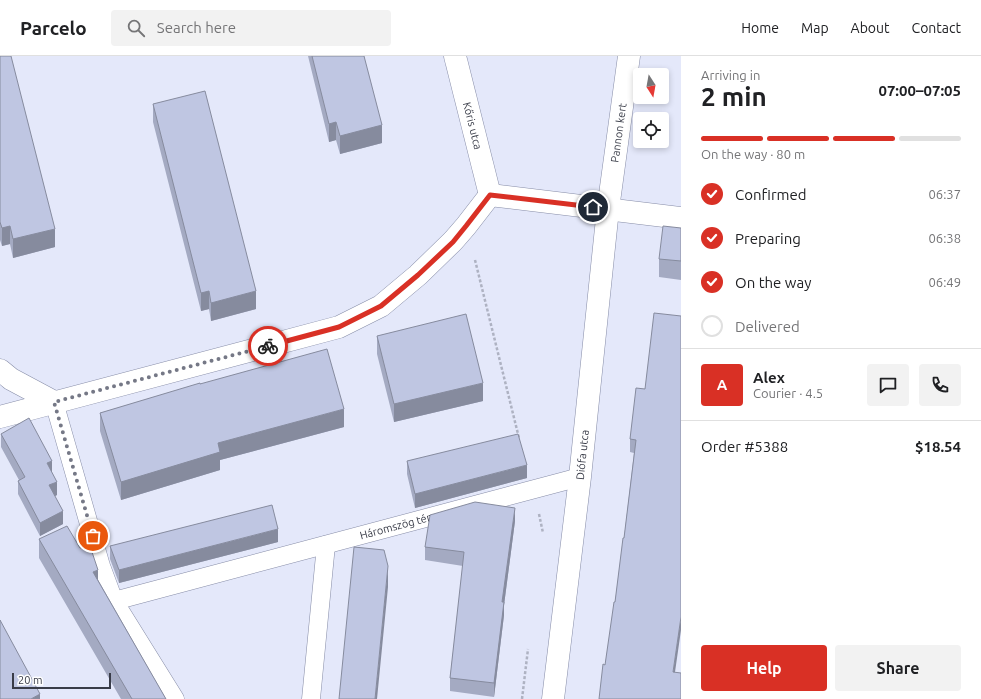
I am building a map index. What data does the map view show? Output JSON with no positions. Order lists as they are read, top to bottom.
{
  "streets": {
    "street": ["Kőris utca", "Pannon kert", "Diófa utca"],
    "lane": ["Háromszög tér"]
  },
  "crossings": [
    ["Pannon kert", "Diófa utca"],
    ["Diófa utca", "Háromszög tér"]
  ],
  "scale_bar": "20 m",
  "north": "bottom",
  "page": {
    "header": "Parcelo",
    "search": "Search here",
    "nav": [
      "Home",
      "Map",
      "About",
      "Contact"
    ],
    "heading": ["2 min", "Arriving in", "07:00–07:05"],
    "panel": [
      "Alex",
      "Courier · 4.5",
      "Order #5388",
      "$18.54"
    ],
    "bar": "On the way · 80 m",
    "list": [
      ["Confirmed", "06:37"],
      ["Preparing", "06:38"],
      ["On the way", "06:49"],
      "Delivered"
    ],
    "round": "A",
    "buttons": ["Help", "Share"],
    "scale": "20 m"
  }
}
